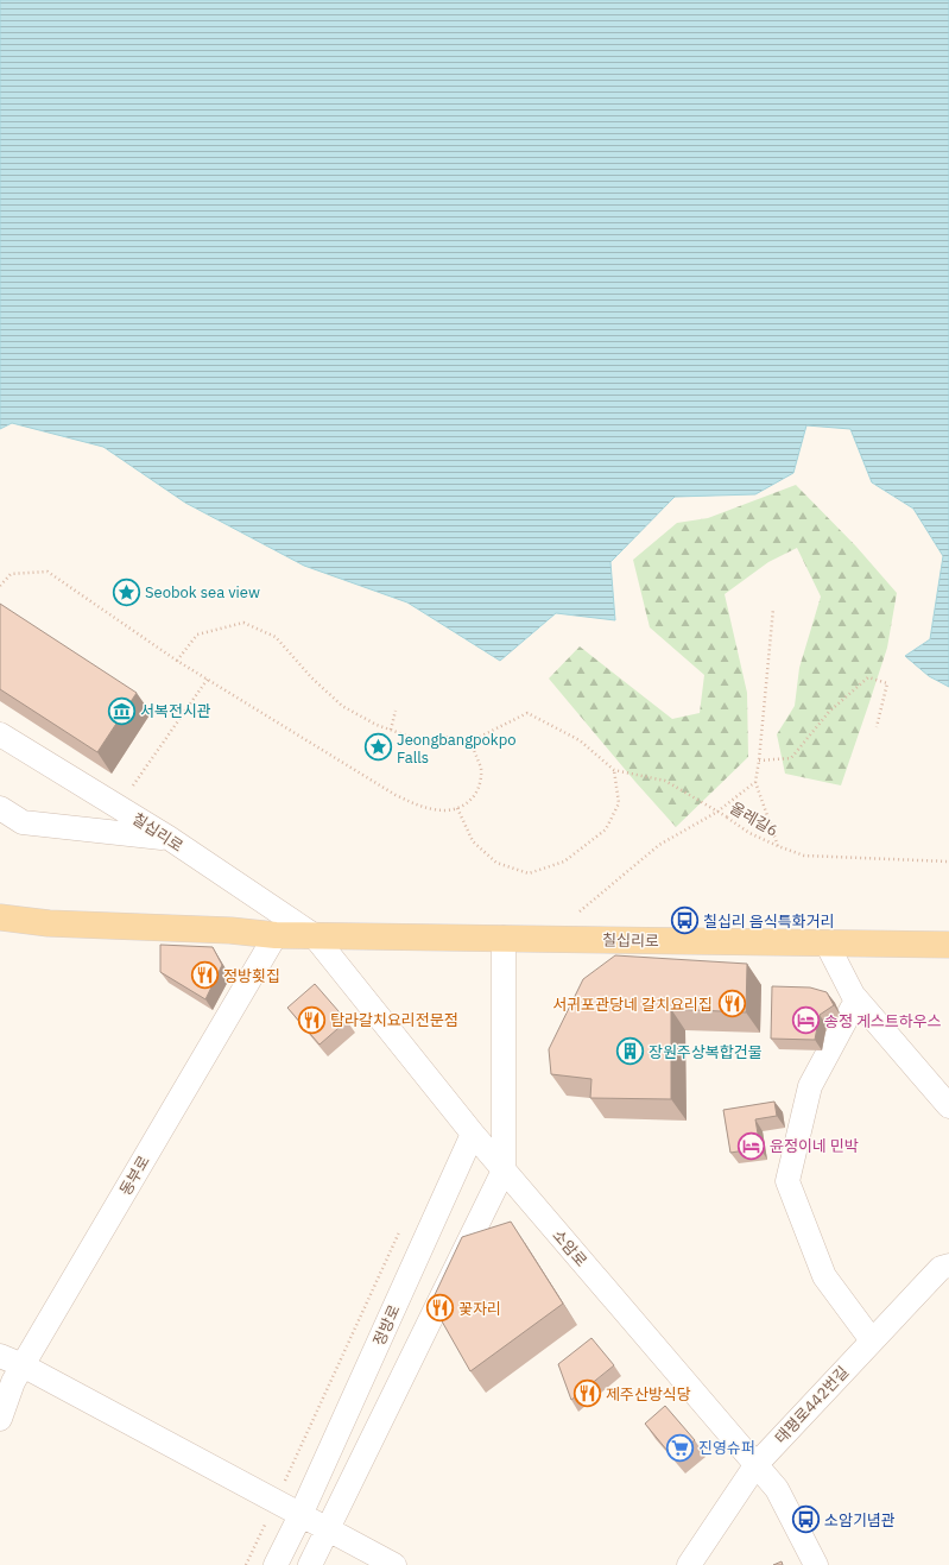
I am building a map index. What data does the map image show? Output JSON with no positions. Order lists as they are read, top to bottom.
{
  "streets": {
    "main road": ["칠십리로"],
    "street": [
      "동부로",
      "소암로",
      "정방로",
      "태평로442번길"
    ],
    "path": ["올레길6"]
  },
  "crossings": [
    ["칠십리로", "동부로"],
    ["칠십리로", "소암로"],
    ["소암로", "정방로"],
    ["소암로", "태평로442번길"]
  ],
  "places": {
    "place": ["Seobok sea view", "Jeongbangpokpo Falls"],
    "museum": ["서복전시관"],
    "bus stop": ["칠십리 음식특화거리", "소암기념관"],
    "restaurant": [
      "정방횟집",
      "서귀포관당네 갈치요리집",
      "탐라갈치요리전문점",
      "꽃자리",
      "제주산방식당"
    ],
    "hotel": ["송정 게스트하우스", "윤정이네 민박"],
    "building": ["장원주상복합건물"],
    "supermarket": ["진영슈퍼"]
  }
}
